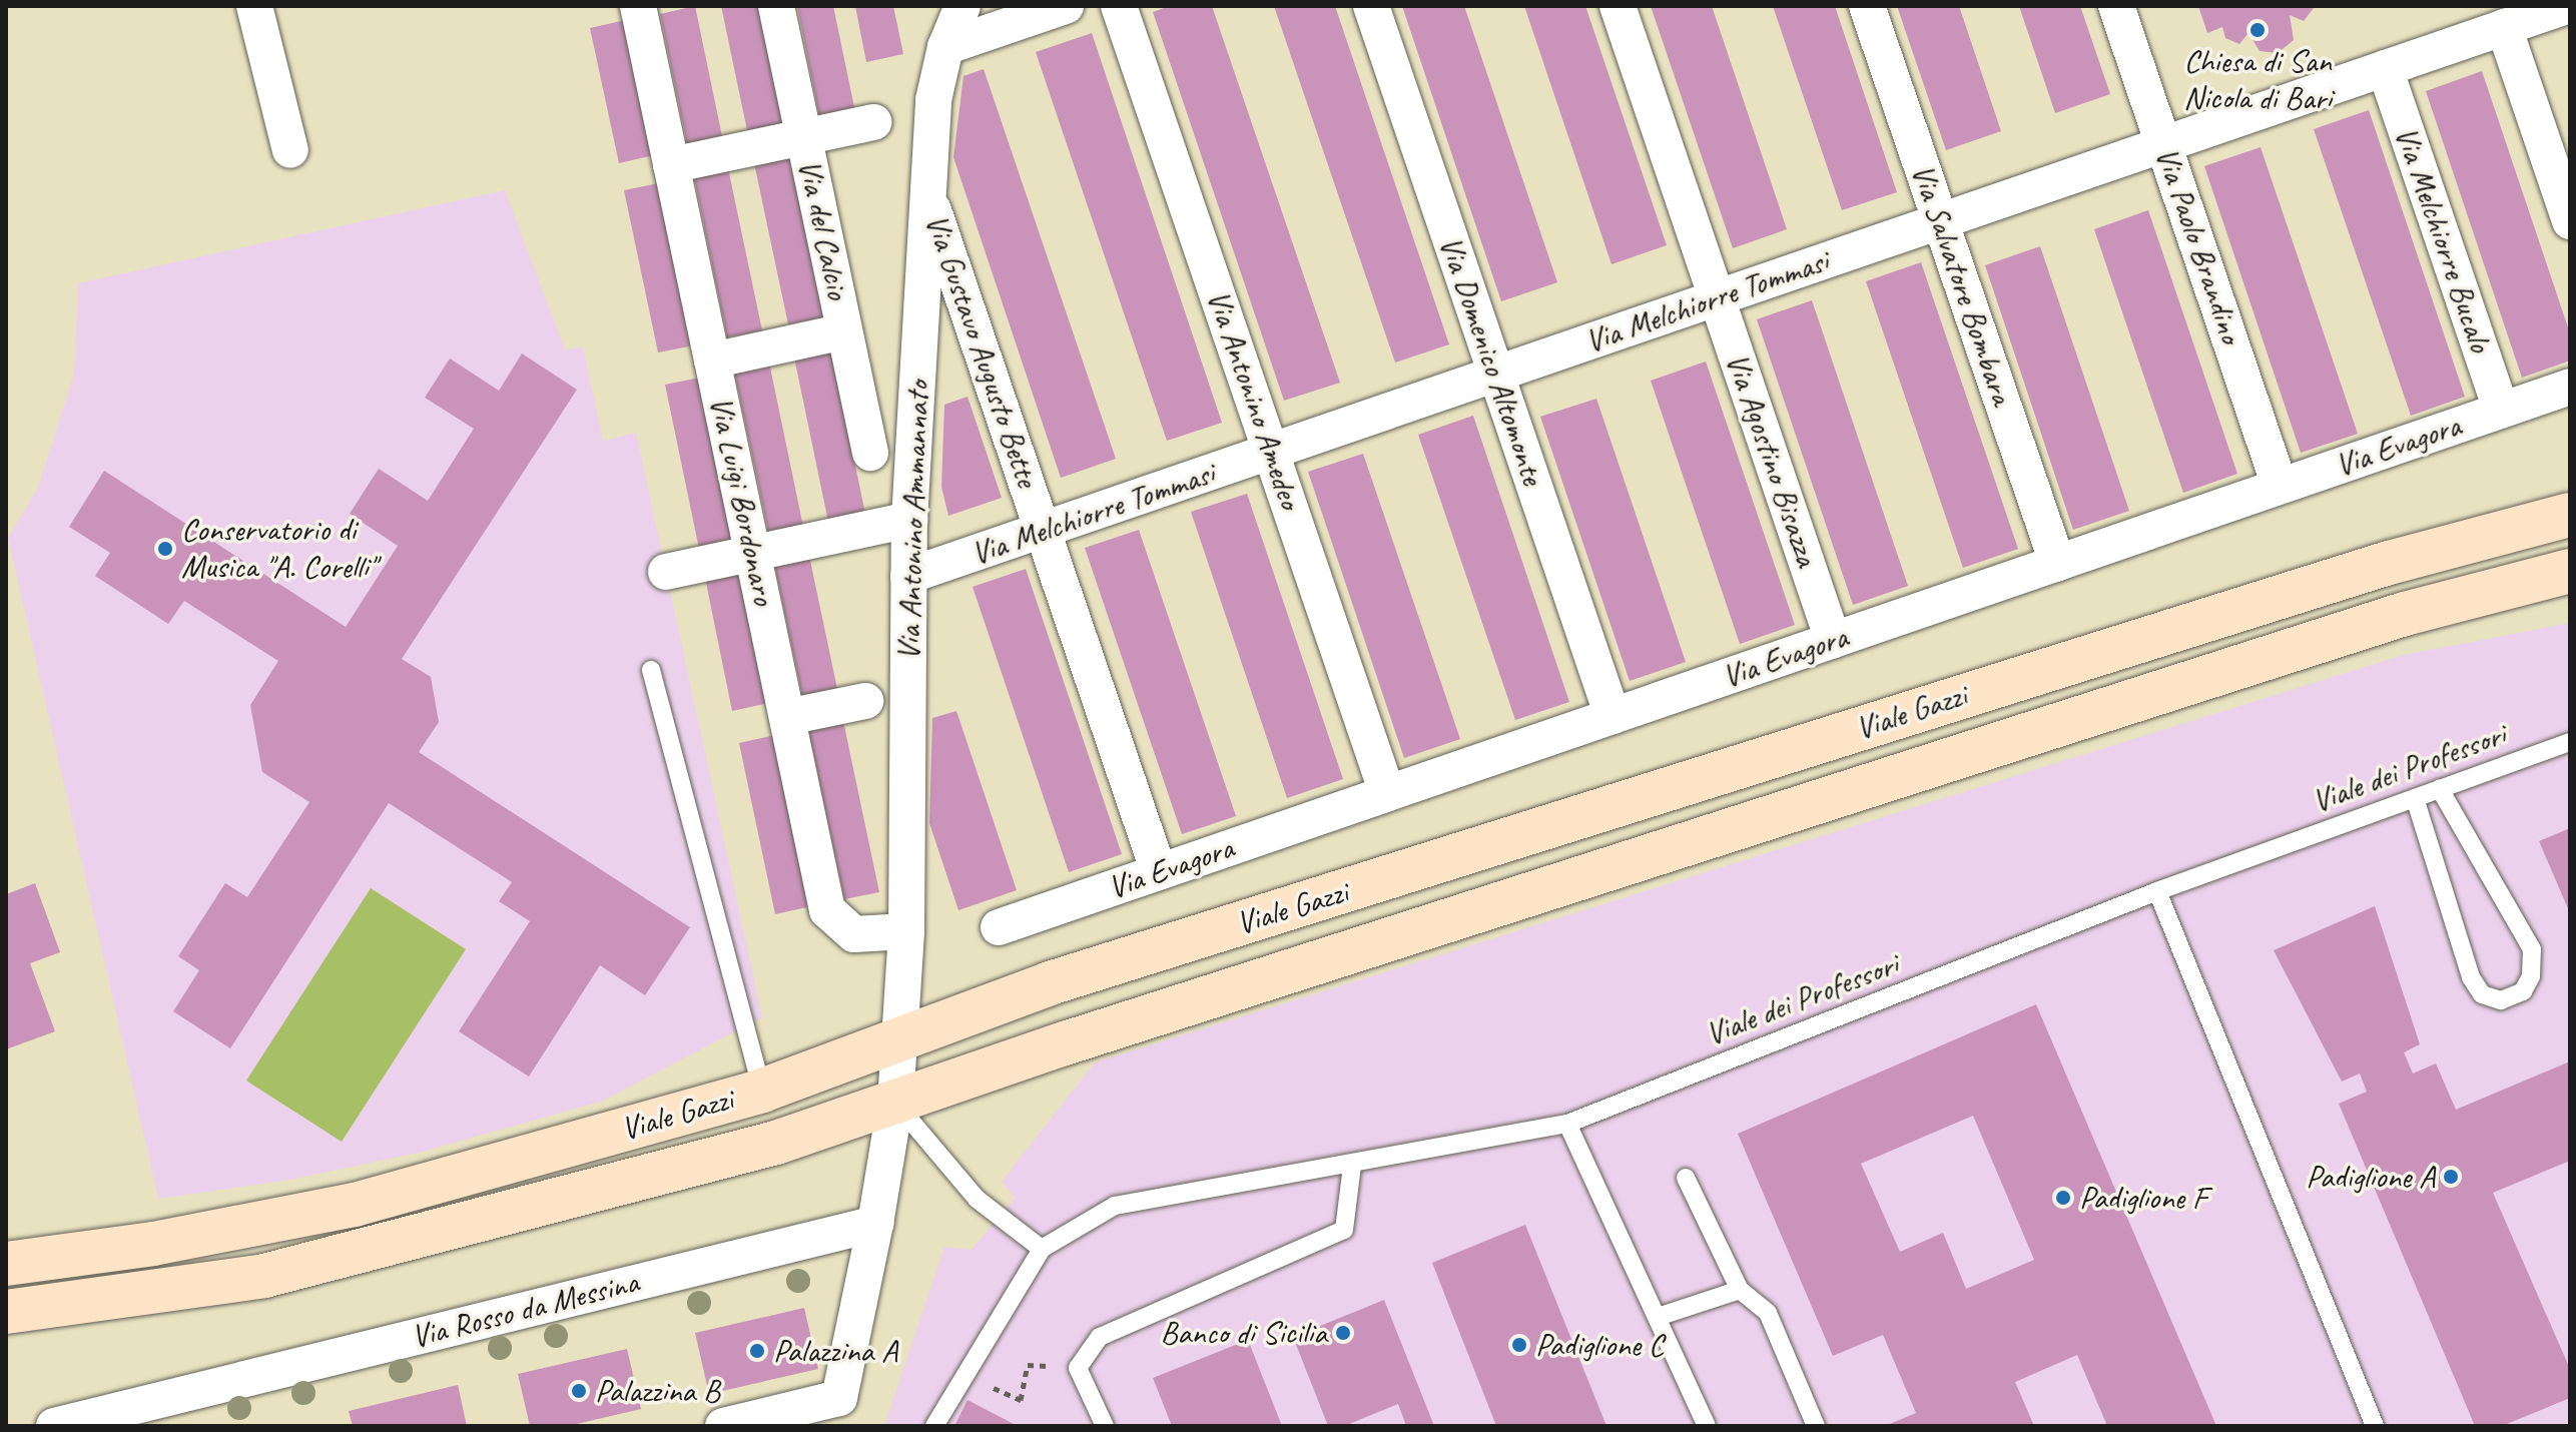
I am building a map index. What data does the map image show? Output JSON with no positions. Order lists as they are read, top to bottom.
{
  "streets": {
    "main road": ["Viale Gazzi"],
    "street": [
      "Via del Calcio",
      "Via Melchiorre Bucalo",
      "Via Paolo Brandino",
      "Via Salvatore Bombara",
      "Via Melchiorre Tommasi",
      "Via Gustavo Augusto Bette",
      "Via Domenico Altomonte",
      "Via Antonino Amedeo",
      "Via Evagora",
      "Via Agostino Bisazza",
      "Via Luigi Bordonaro",
      "Via Antonino Ammannato",
      "Via Rosso da Messina"
    ],
    "lane": ["Viale dei Professori"]
  },
  "crossings": [
    ["Via Melchiorre Bucalo", "Via Melchiorre Tommasi"],
    ["Via Melchiorre Bucalo", "Via Evagora"],
    ["Via Paolo Brandino", "Via Melchiorre Tommasi"],
    ["Via Paolo Brandino", "Via Evagora"],
    ["Via Salvatore Bombara", "Via Melchiorre Tommasi"],
    ["Via Salvatore Bombara", "Via Evagora"],
    ["Via Melchiorre Tommasi", "Via Gustavo Augusto Bette"],
    ["Via Melchiorre Tommasi", "Via Domenico Altomonte"],
    ["Via Melchiorre Tommasi", "Via Antonino Amedeo"],
    ["Via Melchiorre Tommasi", "Via Agostino Bisazza"],
    ["Via Melchiorre Tommasi", "Via Antonino Ammannato"],
    ["Via Gustavo Augusto Bette", "Via Evagora"],
    ["Via Gustavo Augusto Bette", "Via Antonino Ammannato"],
    ["Via Domenico Altomonte", "Via Evagora"],
    ["Via Antonino Amedeo", "Via Evagora"],
    ["Via Evagora", "Via Agostino Bisazza"],
    ["Via Luigi Bordonaro", "Via Antonino Ammannato"],
    ["Via Antonino Ammannato", "Viale Gazzi"]
  ],
  "places": [
    "Chiesa di San Nicola di Bari",
    "Conservatorio di Musica \"A. Corelli\"",
    "Padiglione A",
    "Padiglione F",
    "Banco di Sicilia",
    "Padiglione C",
    "Palazzina A",
    "Palazzina B"
  ]
}
